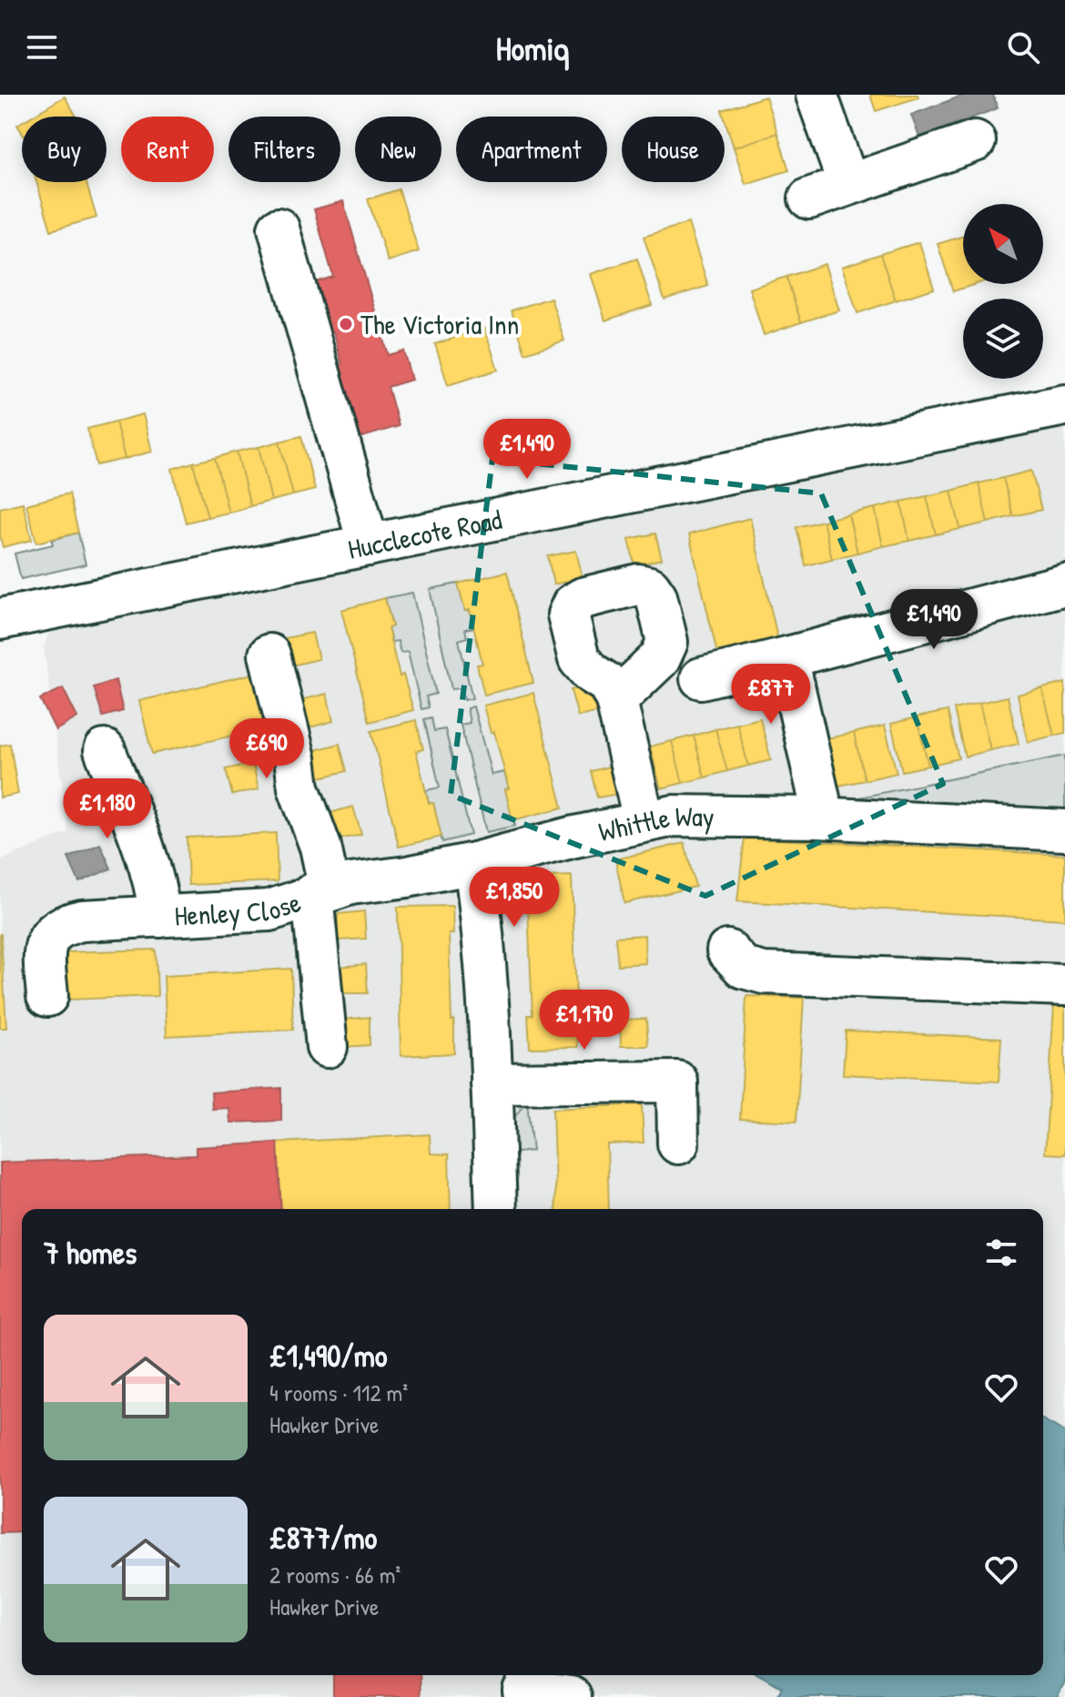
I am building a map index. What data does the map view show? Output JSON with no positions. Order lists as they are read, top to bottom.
{
  "streets": {
    "street": ["Hucclecote Road", "Whittle Way", "Henley Close"]
  },
  "crossings": [
    ["Whittle Way", "Henley Close"]
  ],
  "places": ["The Victoria Inn"],
  "north": "top left",
  "page": {
    "header": "Homiq",
    "chip": [
      "Buy",
      "Rent",
      "Filters",
      "New",
      "Apartment",
      "House"
    ],
    "price": [
      "£1,490",
      "£1,490",
      "£877",
      "£690",
      "£1,180",
      "£1,850",
      "£1,170"
    ],
    "heading": "7 homes",
    "list": [
      {
        "name": "£1,490/mo",
        "note": "4 rooms · 112 m² · Hawker Drive"
      },
      {
        "name": "£877/mo",
        "note": "2 rooms · 66 m² · Hawker Drive"
      }
    ]
  }
}
